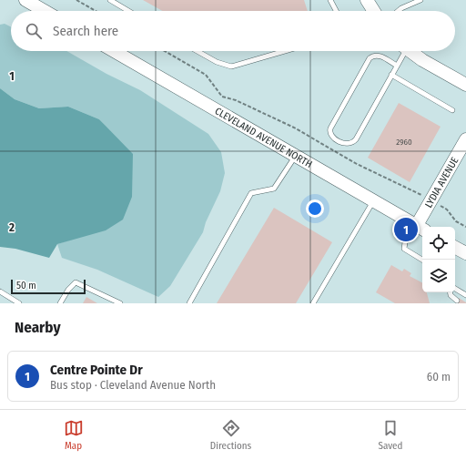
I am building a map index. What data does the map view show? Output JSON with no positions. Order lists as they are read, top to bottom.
{
  "streets": {
    "street": ["CLEVELAND AVENUE NORTH", "LYDIA AVENUE"]
  },
  "crossings": [
    ["CLEVELAND AVENUE NORTH", "LYDIA AVENUE"]
  ],
  "house_numbers": ["2960"],
  "scale_bar": "50 m",
  "page": {
    "search": "Search here",
    "pins": "1",
    "scale": "50 m",
    "heading": "Nearby",
    "list": [
      {
        "mark": "1",
        "name": "Centre Pointe Dr",
        "note": "Bus stop · Cleveland Avenue North",
        "value": "60 m"
      }
    ],
    "nav": ["Map", "Directions", "Saved"]
  },
  "grid": {
    "rows": ["1", "2"]
  }
}
